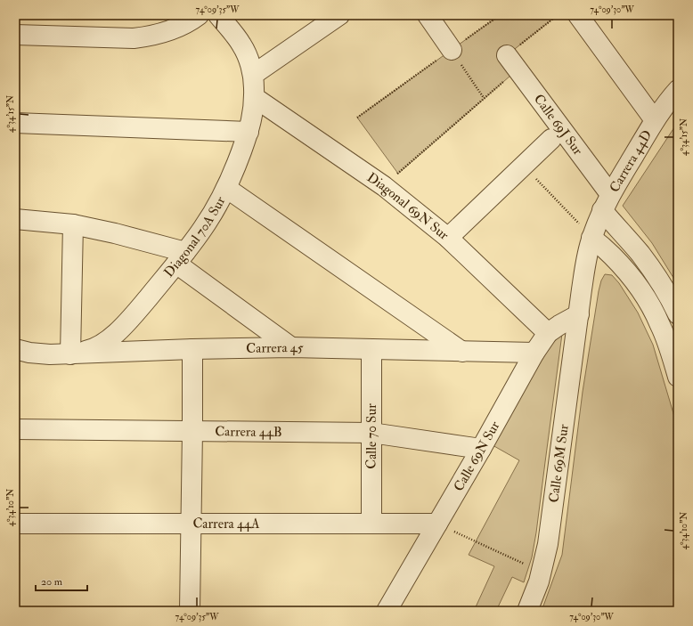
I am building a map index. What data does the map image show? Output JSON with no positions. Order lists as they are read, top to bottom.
{
  "streets": {
    "street": [
      "Calle 69J Sur",
      "Carrera 44D",
      "Diagonal 69N Sur",
      "Diagonal 70A Sur",
      "Carrera 45",
      "Carrera 44B",
      "Calle 70 Sur",
      "Calle 69N Sur",
      "Calle 69M Sur",
      "Carrera 44A"
    ]
  },
  "crossings": [
    ["Calle 69J Sur", "Carrera 44D"],
    ["Diagonal 69N Sur", "Diagonal 70A Sur"],
    ["Diagonal 69N Sur", "Calle 69N Sur"],
    ["Diagonal 70A Sur", "Carrera 45"],
    ["Carrera 45", "Calle 70 Sur"],
    ["Carrera 45", "Calle 69N Sur"],
    ["Carrera 44B", "Calle 70 Sur"],
    ["Carrera 44B", "Calle 69N Sur"],
    ["Calle 70 Sur", "Carrera 44A"],
    ["Calle 69N Sur", "Calle 69M Sur"],
    ["Calle 69N Sur", "Carrera 44A"]
  ],
  "scale_bar": "20 m",
  "coordinates": [
    "74°09'35\"W",
    "74°09'30\"W",
    "4°34'15\"N",
    "4°34'10\"N"
  ]
}
